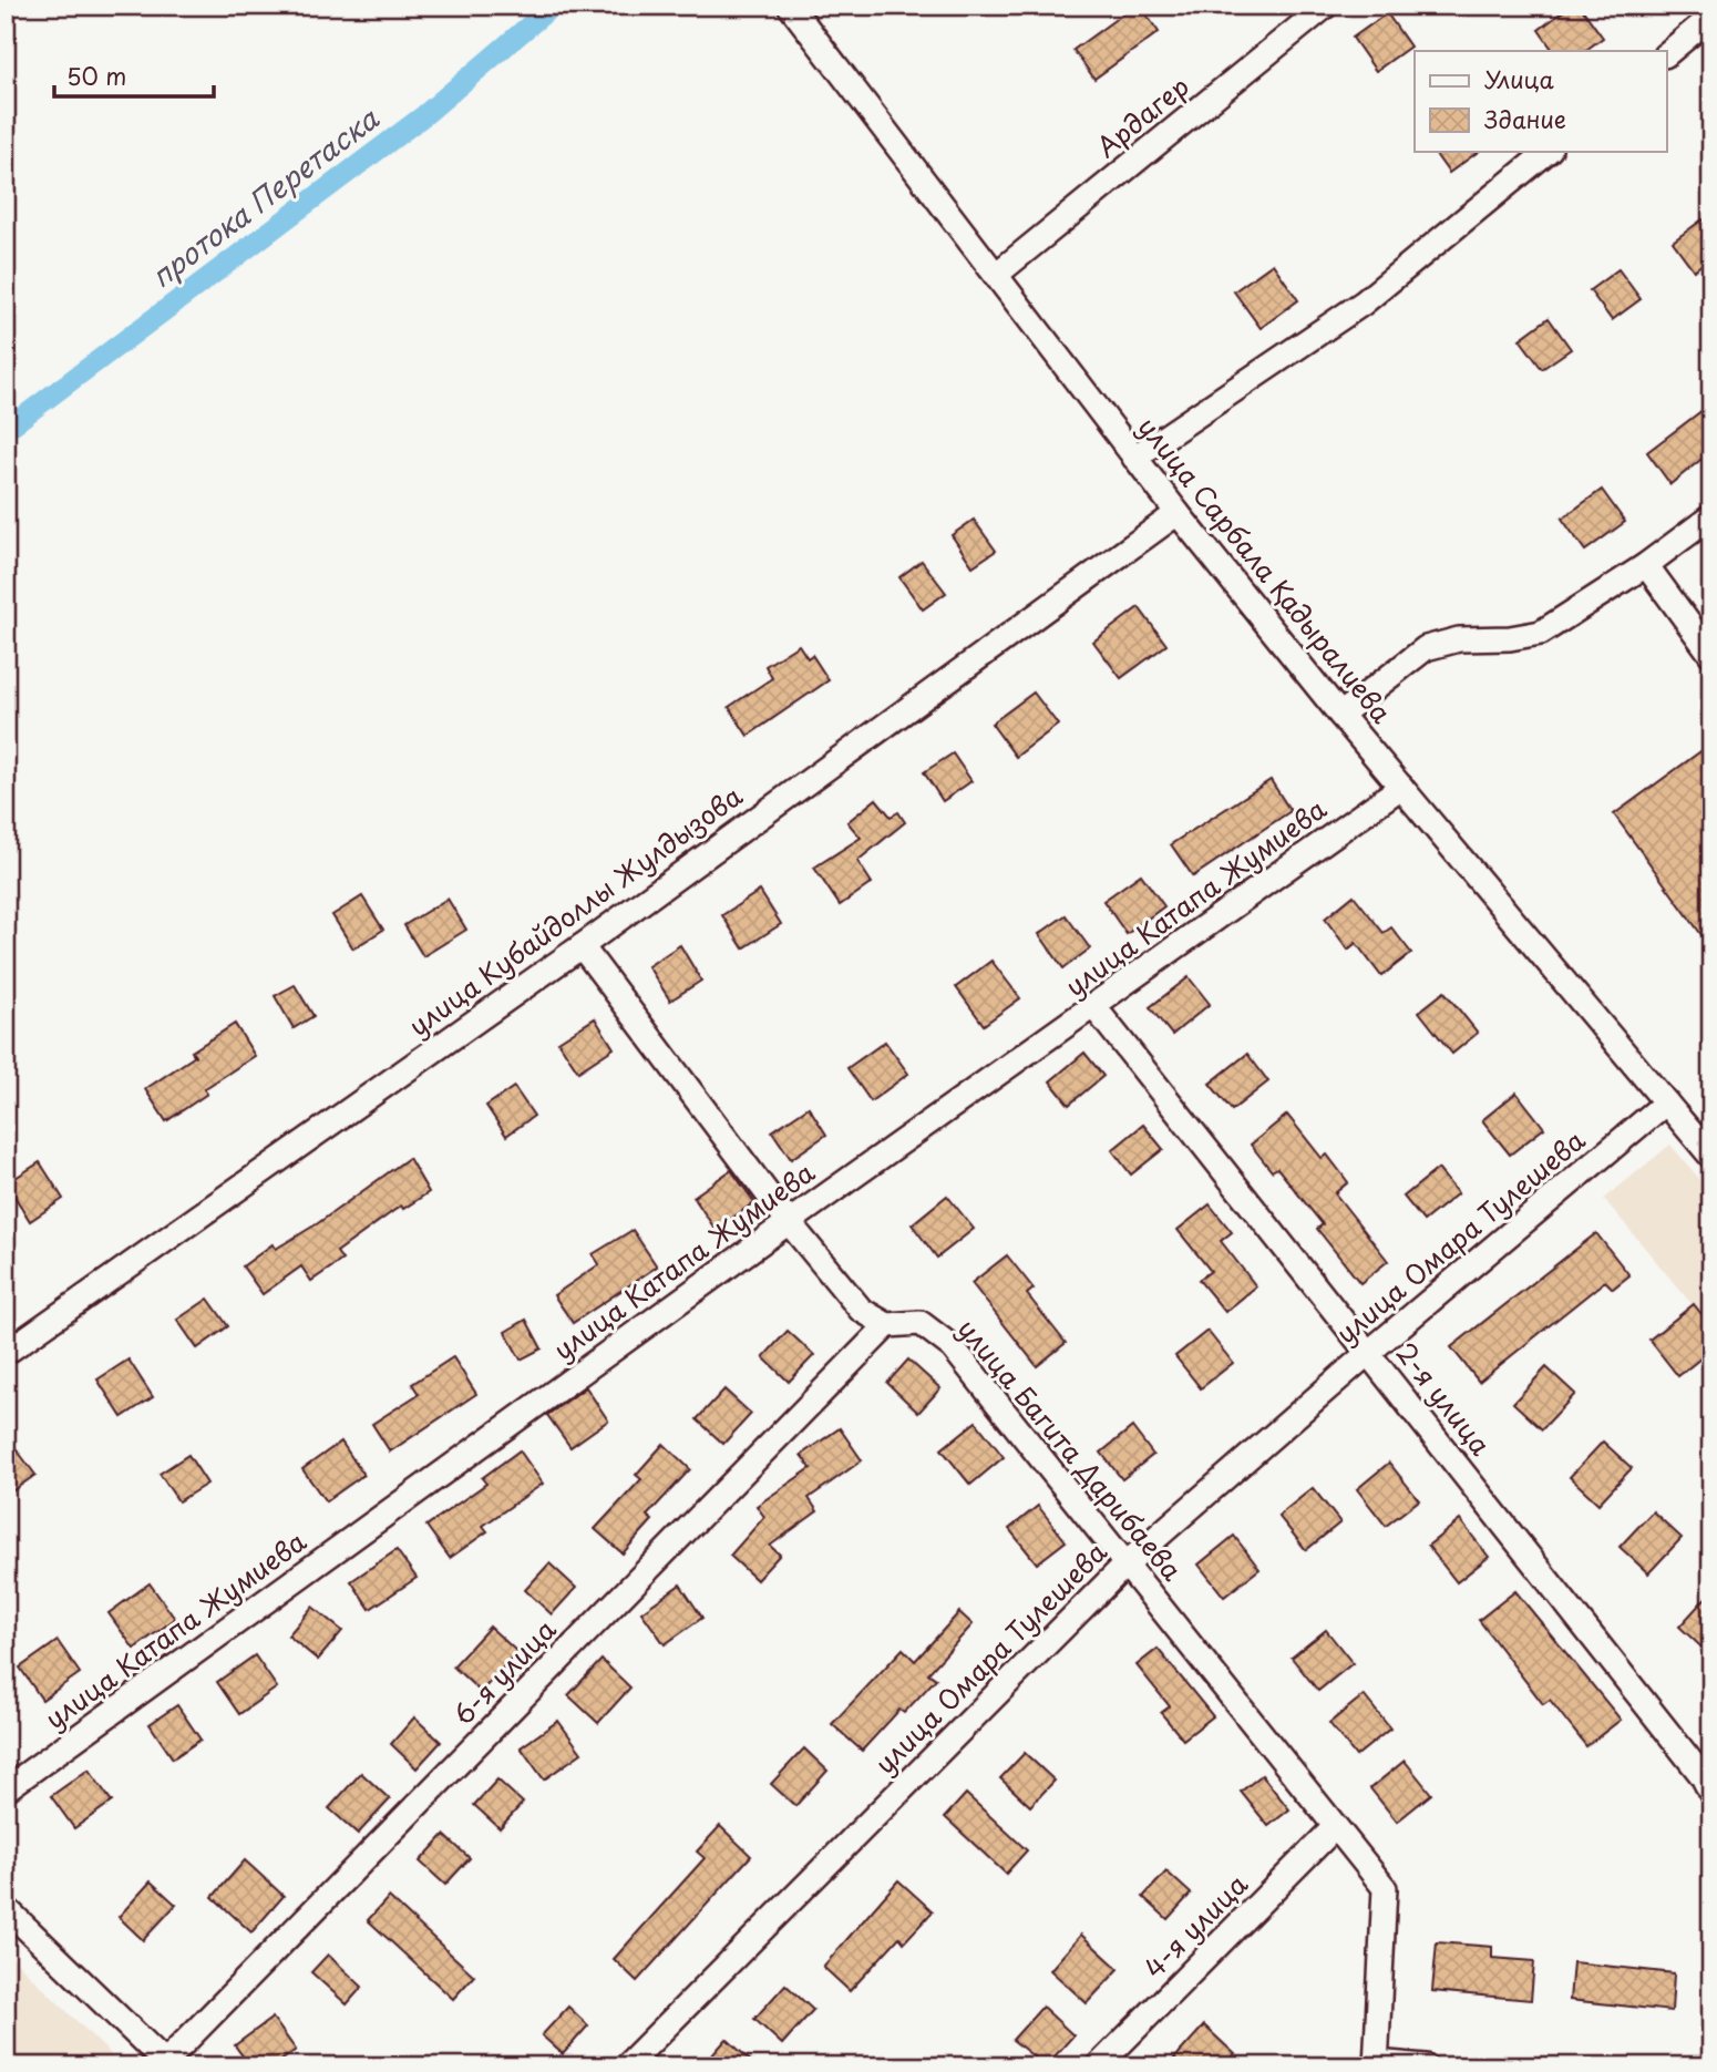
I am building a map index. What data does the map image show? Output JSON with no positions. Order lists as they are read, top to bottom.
{
  "streets": {
    "street": [
      "Ардагер",
      "улица Сарбала Қадыралиева",
      "улица Катапа Жумиева",
      "улица Кубайдоллы Жулдызова",
      "улица Омара Тулешева",
      "2-я улица",
      "улица Багита Дарибаева",
      "6-я улица",
      "4-я улица"
    ]
  },
  "crossings": [
    ["Ардагер", "улица Сарбала Қадыралиева"],
    ["улица Сарбала Қадыралиева", "улица Катапа Жумиева"],
    ["улица Сарбала Қадыралиева", "улица Кубайдоллы Жулдызова"],
    ["улица Сарбала Қадыралиева", "улица Омара Тулешева"],
    ["улица Катапа Жумиева", "2-я улица"],
    ["улица Омара Тулешева", "2-я улица"],
    ["улица Омара Тулешева", "улица Багита Дарибаева"],
    ["улица Багита Дарибаева", "6-я улица"],
    ["улица Багита Дарибаева", "4-я улица"]
  ],
  "water": ["протока Перетаска"],
  "legend": ["Улица", "Здание"],
  "scale_bar": "50 m"
}
